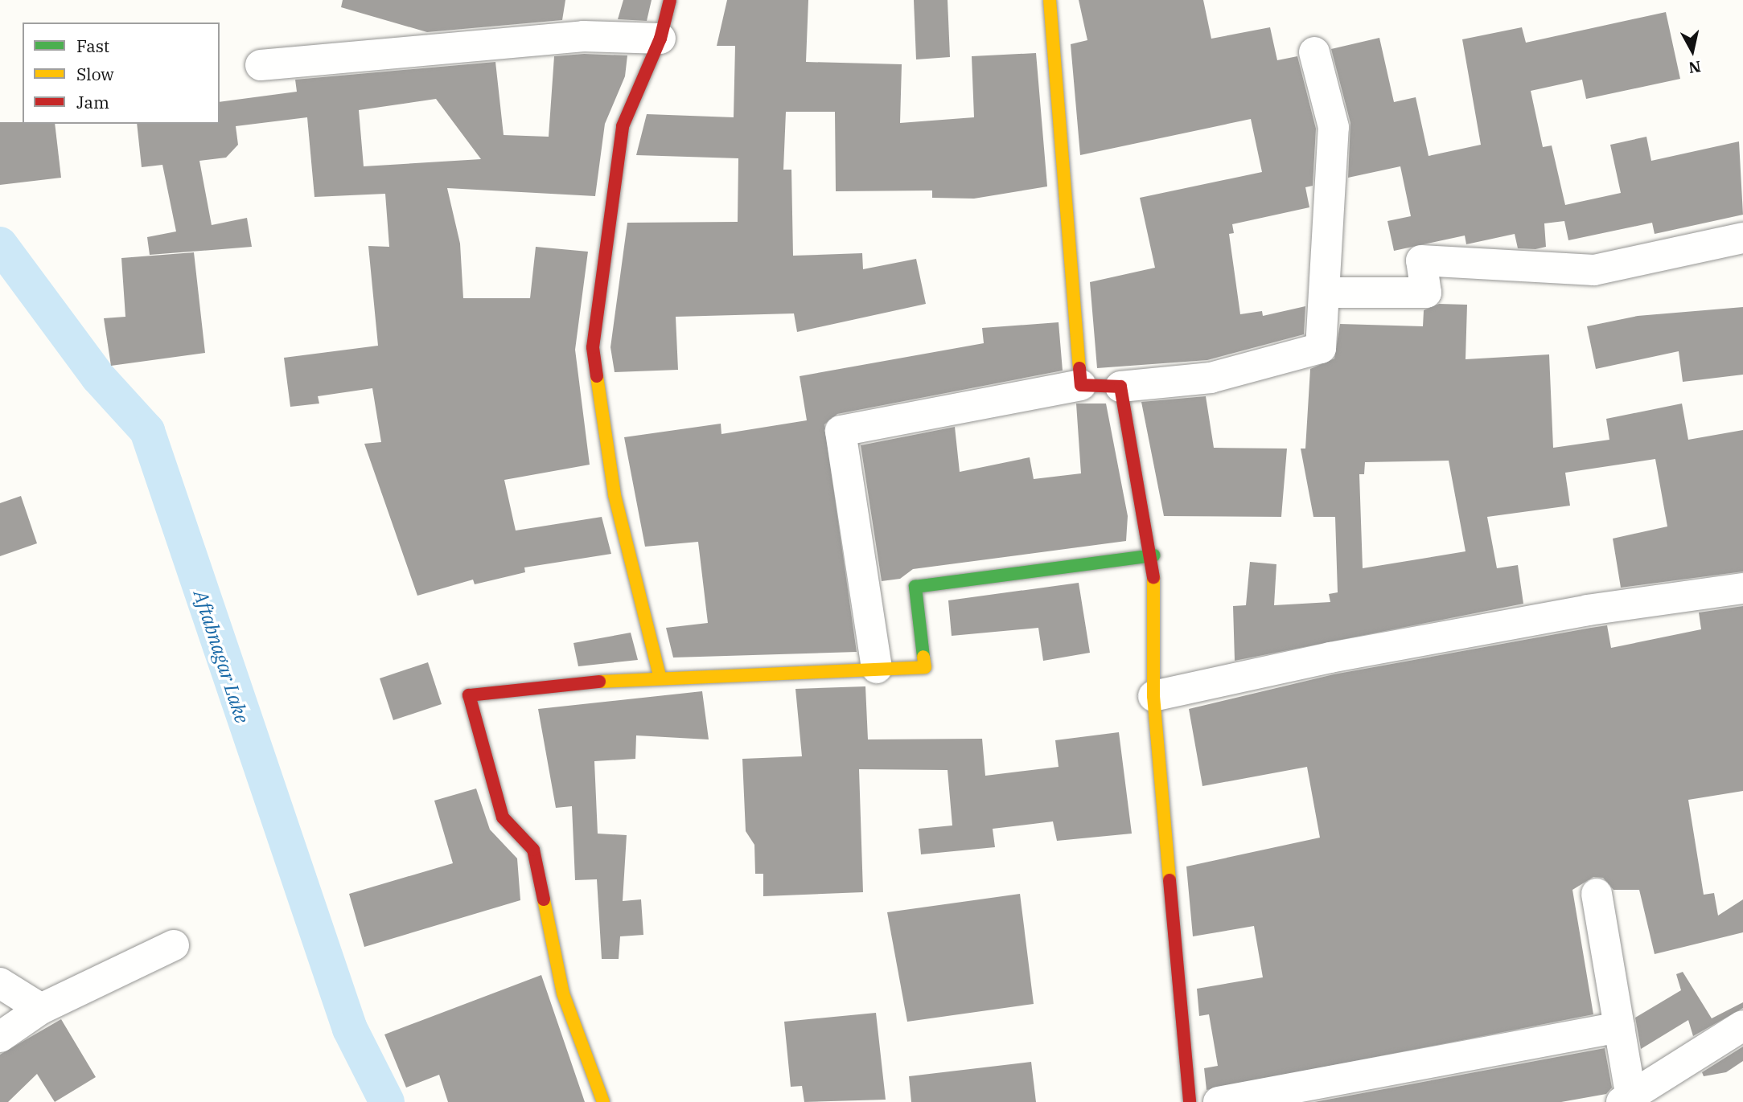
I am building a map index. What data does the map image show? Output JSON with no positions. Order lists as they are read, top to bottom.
{
  "water": ["Aftabnagar Lake"],
  "legend": ["Fast", "Slow", "Jam"],
  "north": "bottom"
}
